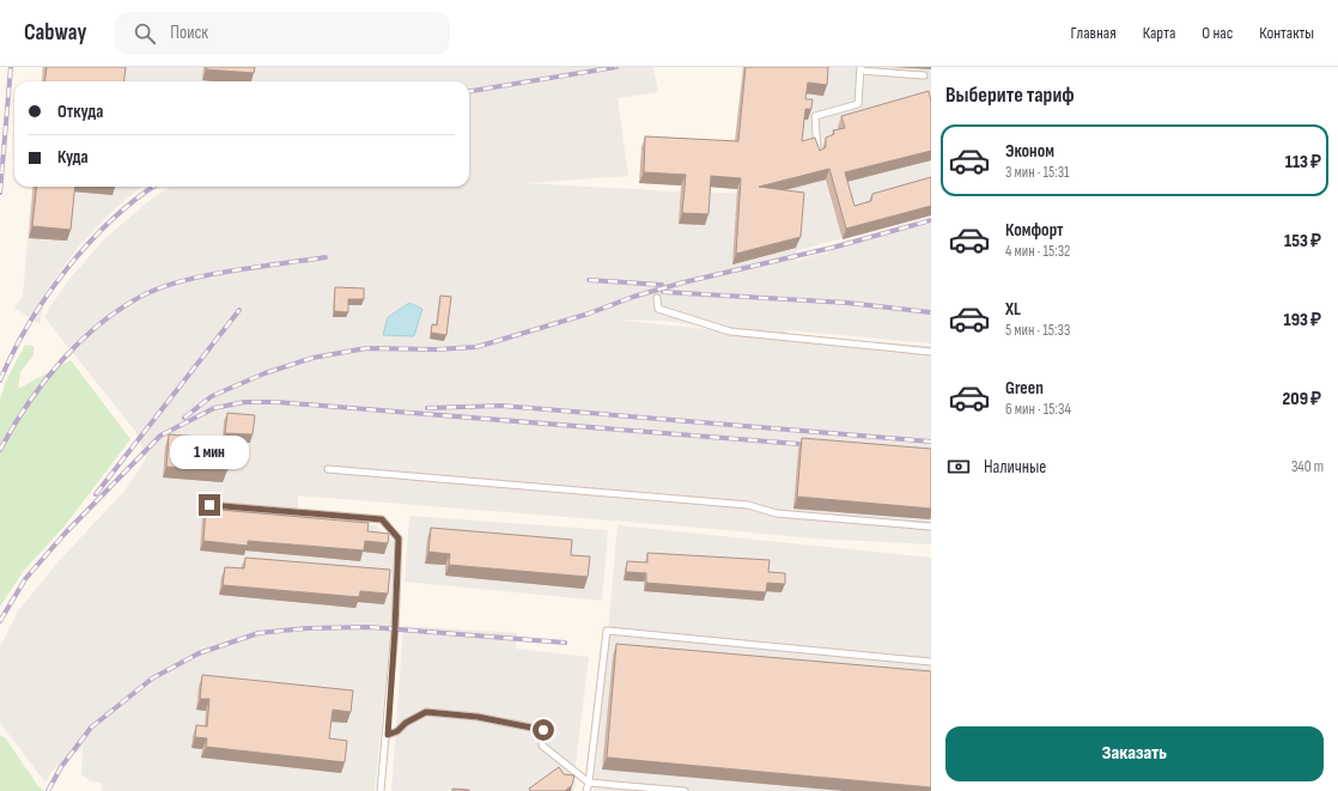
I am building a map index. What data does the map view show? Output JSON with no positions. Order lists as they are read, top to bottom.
{
  "page": {
    "header": "Cabway",
    "search": "Поиск",
    "nav": [
      "Главная",
      "Карта",
      "О нас",
      "Контакты"
    ],
    "heading": "Выберите тариф",
    "banner": ["Откуда", "Куда"],
    "list": [
      {
        "name": "Эконом",
        "note": "3 мин · 15:31",
        "value": "113 ₽"
      },
      {
        "name": "Комфорт",
        "note": "4 мин · 15:32",
        "value": "153 ₽"
      },
      {
        "name": "XL",
        "note": "5 мин · 15:33",
        "value": "193 ₽"
      },
      {
        "name": "Green",
        "note": "6 мин · 15:34",
        "value": "209 ₽"
      }
    ],
    "bubble": "1 мин",
    "pay": ["Наличные", "340 m"],
    "buttons": "Заказать"
  }
}
